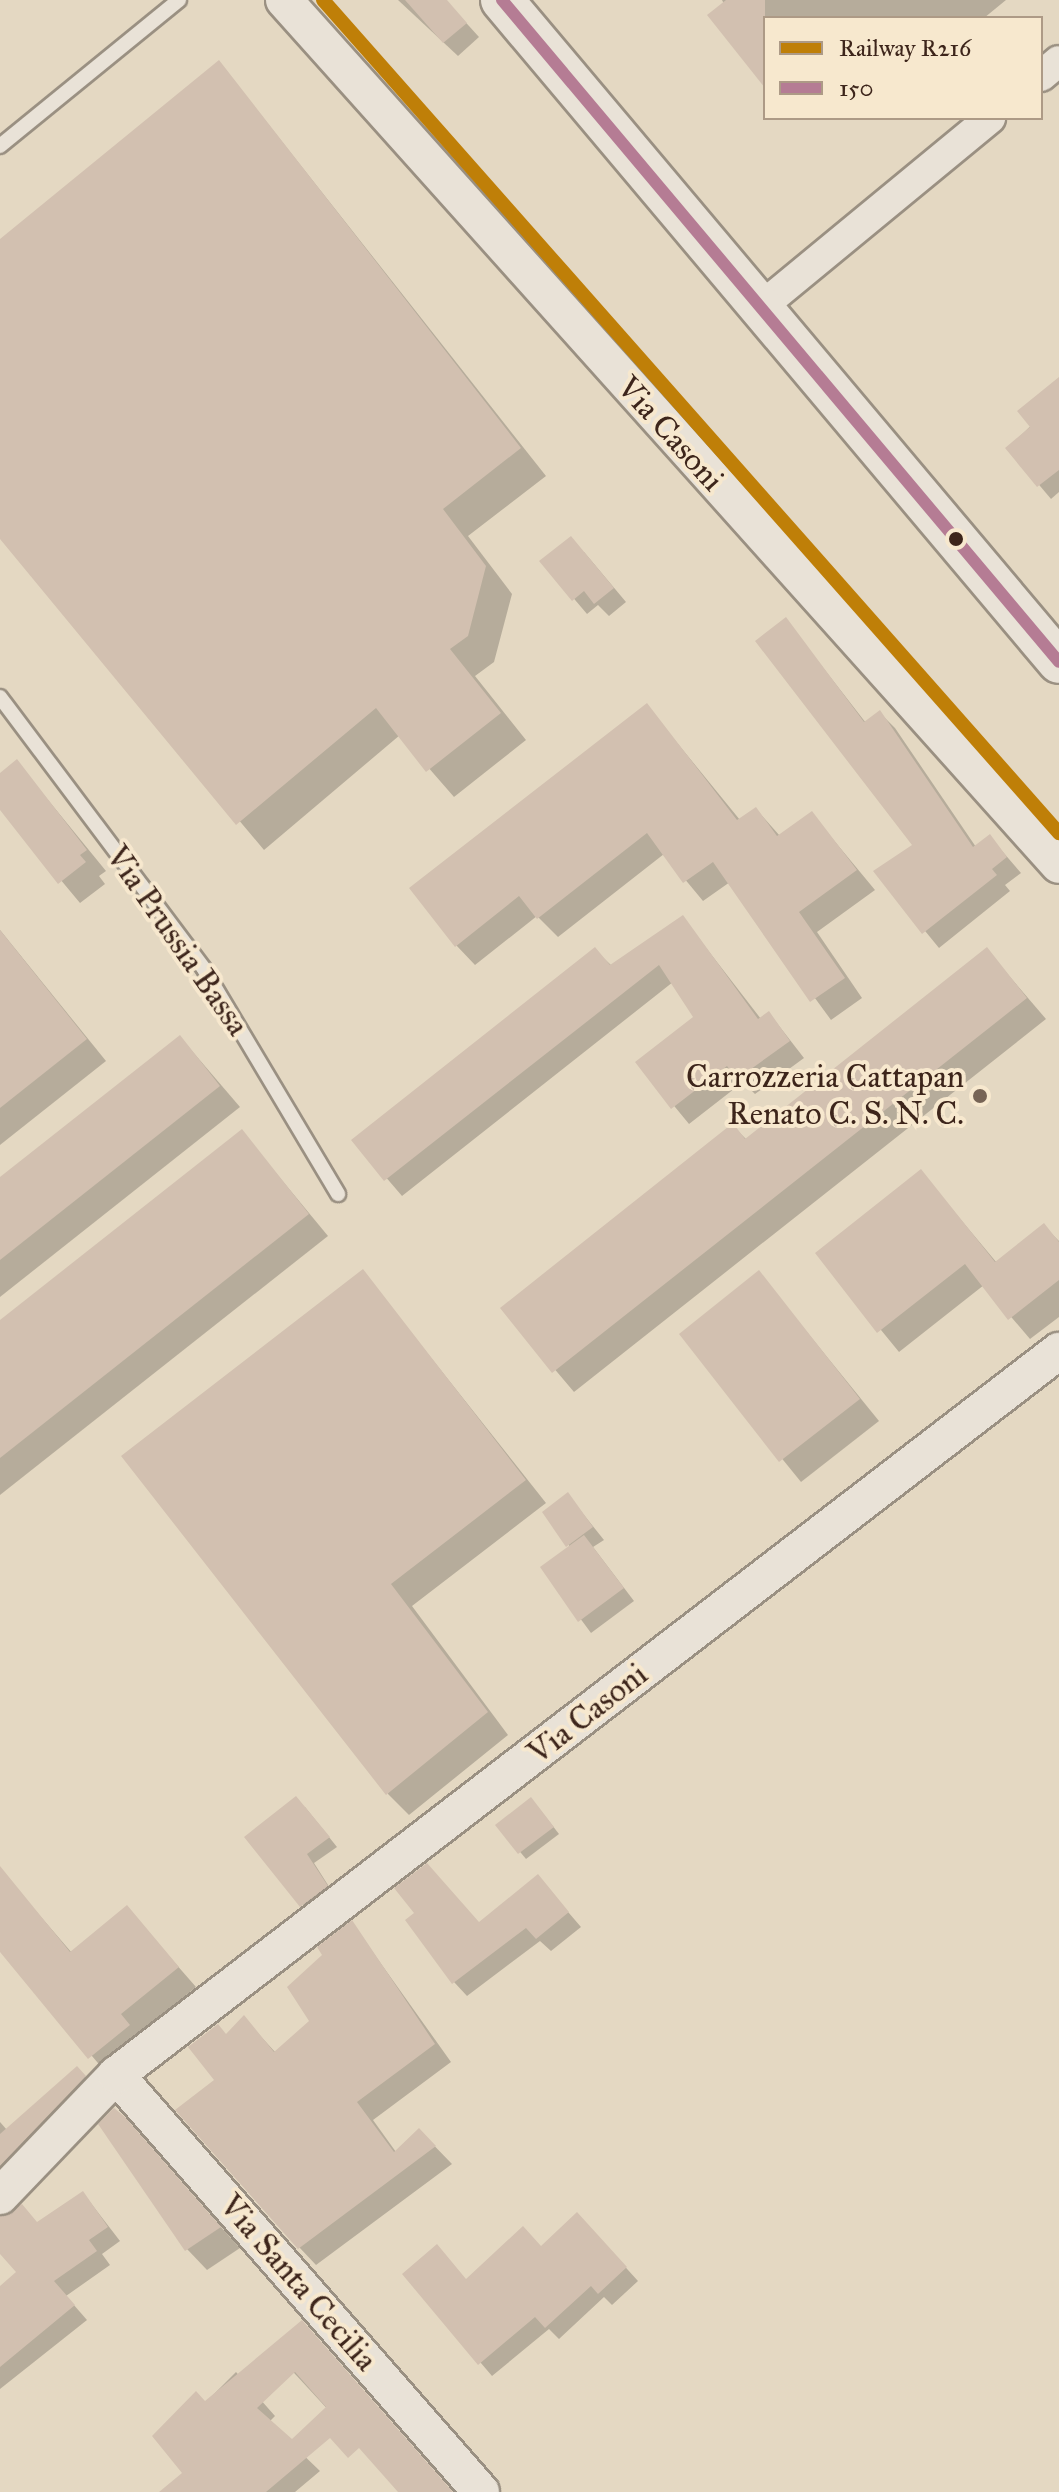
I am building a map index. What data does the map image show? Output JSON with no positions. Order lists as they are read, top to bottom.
{
  "streets": {
    "street": ["Via Casoni", "Via Santa Cecilia"],
    "lane": ["Via Prussia Bassa"]
  },
  "crossings": [
    ["Via Casoni", "Via Santa Cecilia"]
  ],
  "places": ["Carrozzeria Cattapan Renato C. S. N. C."],
  "lines": ["rail line R216", "transit line 150"],
  "legend": ["Railway R216", "150"]
}
